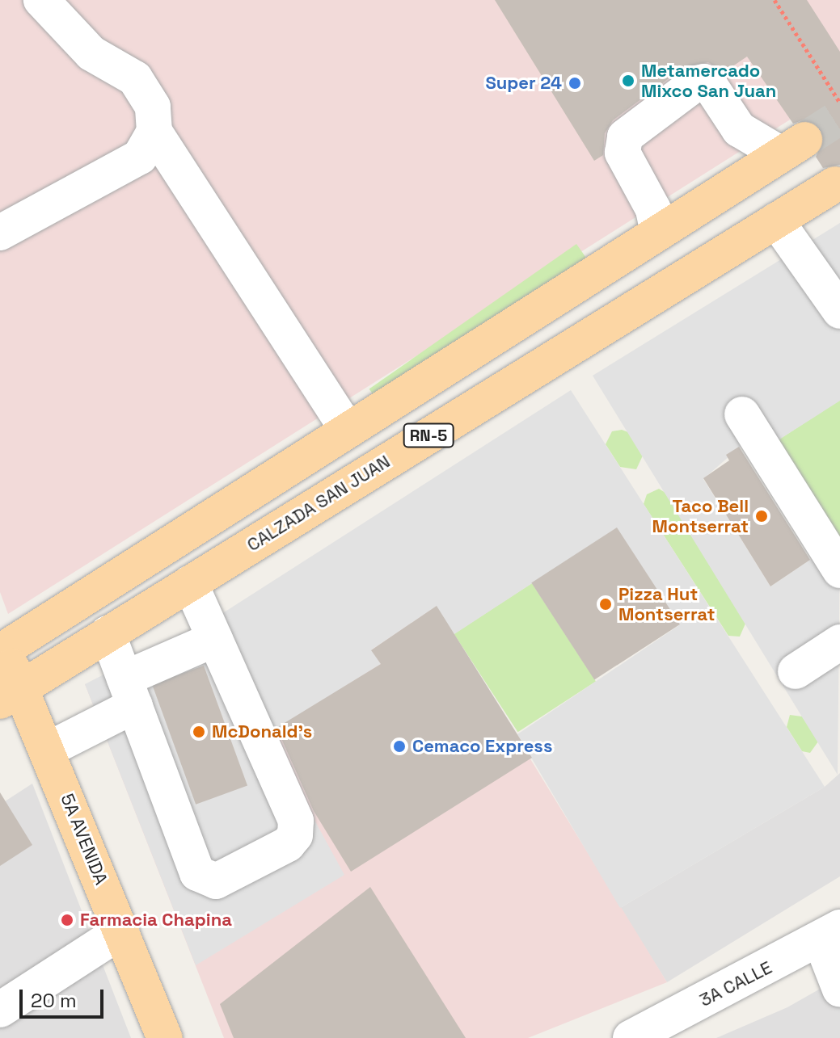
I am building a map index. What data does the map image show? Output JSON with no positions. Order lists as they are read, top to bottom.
{
  "streets": {
    "main road": ["RN-5", "CALZADA SAN JUAN", "5A AVENIDA"],
    "street": ["3A CALLE"]
  },
  "crossings": [
    ["RN-5", "5A AVENIDA"],
    ["CALZADA SAN JUAN", "5A AVENIDA"]
  ],
  "places": [
    "Metamercado Mixco San Juan",
    "Super 24",
    "Taco Bell Montserrat",
    "Pizza Hut Montserrat",
    "McDonald's",
    "Cemaco Express",
    "Farmacia Chapina"
  ],
  "scale_bar": "20 m"
}
